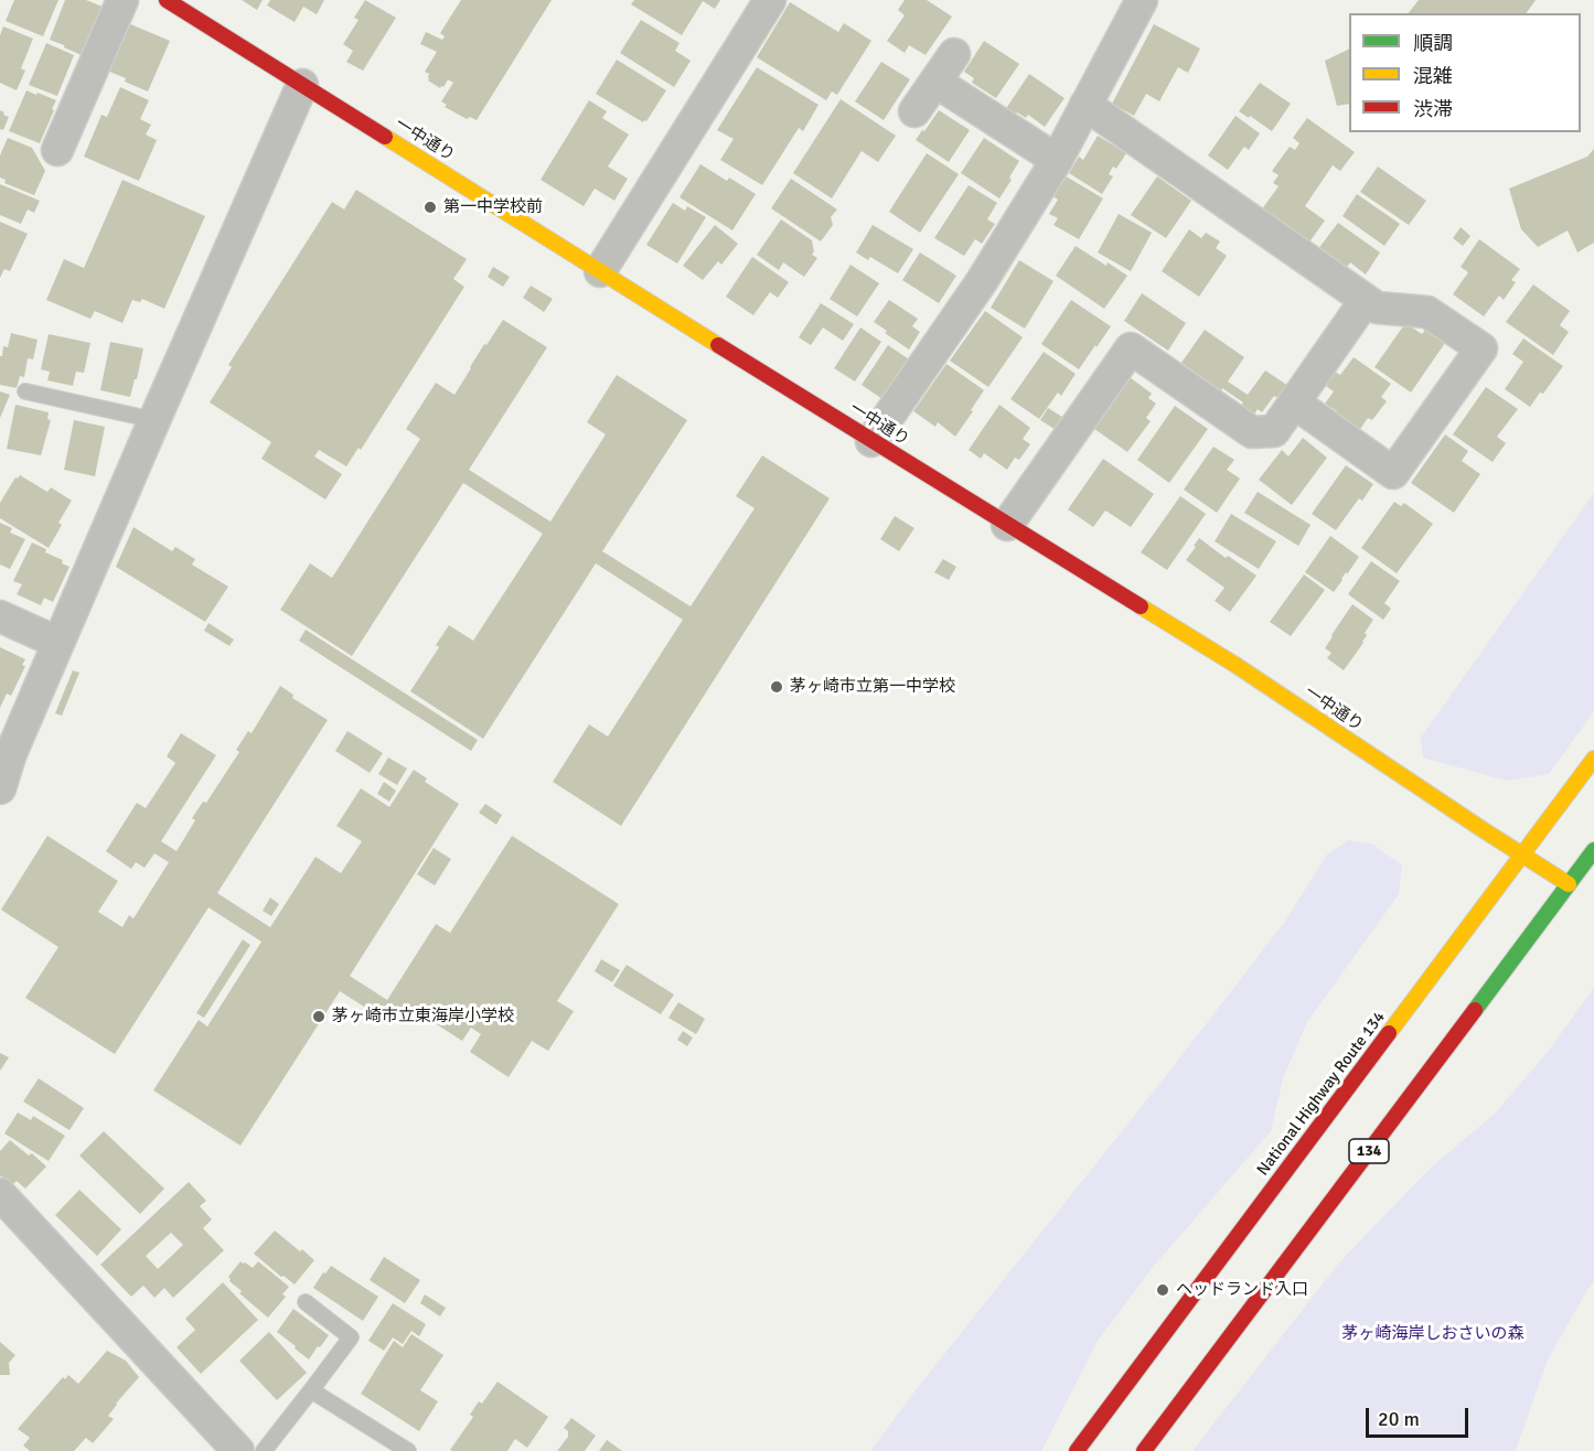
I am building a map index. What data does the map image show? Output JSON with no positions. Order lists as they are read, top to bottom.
{
  "streets": {
    "main road": ["一中通り", "National Highway Route 134", "134"]
  },
  "crossings": [
    ["一中通り", "National Highway Route 134"],
    ["一中通り", "134"]
  ],
  "parks": ["茅ヶ崎海岸しおさいの森"],
  "places": [
    "第一中学校前",
    "茅ヶ崎市立第一中学校",
    "茅ヶ崎市立東海岸小学校",
    "ヘッドランド入口"
  ],
  "legend": ["順調", "混雑", "渋滞"],
  "scale_bar": "20 m"
}
